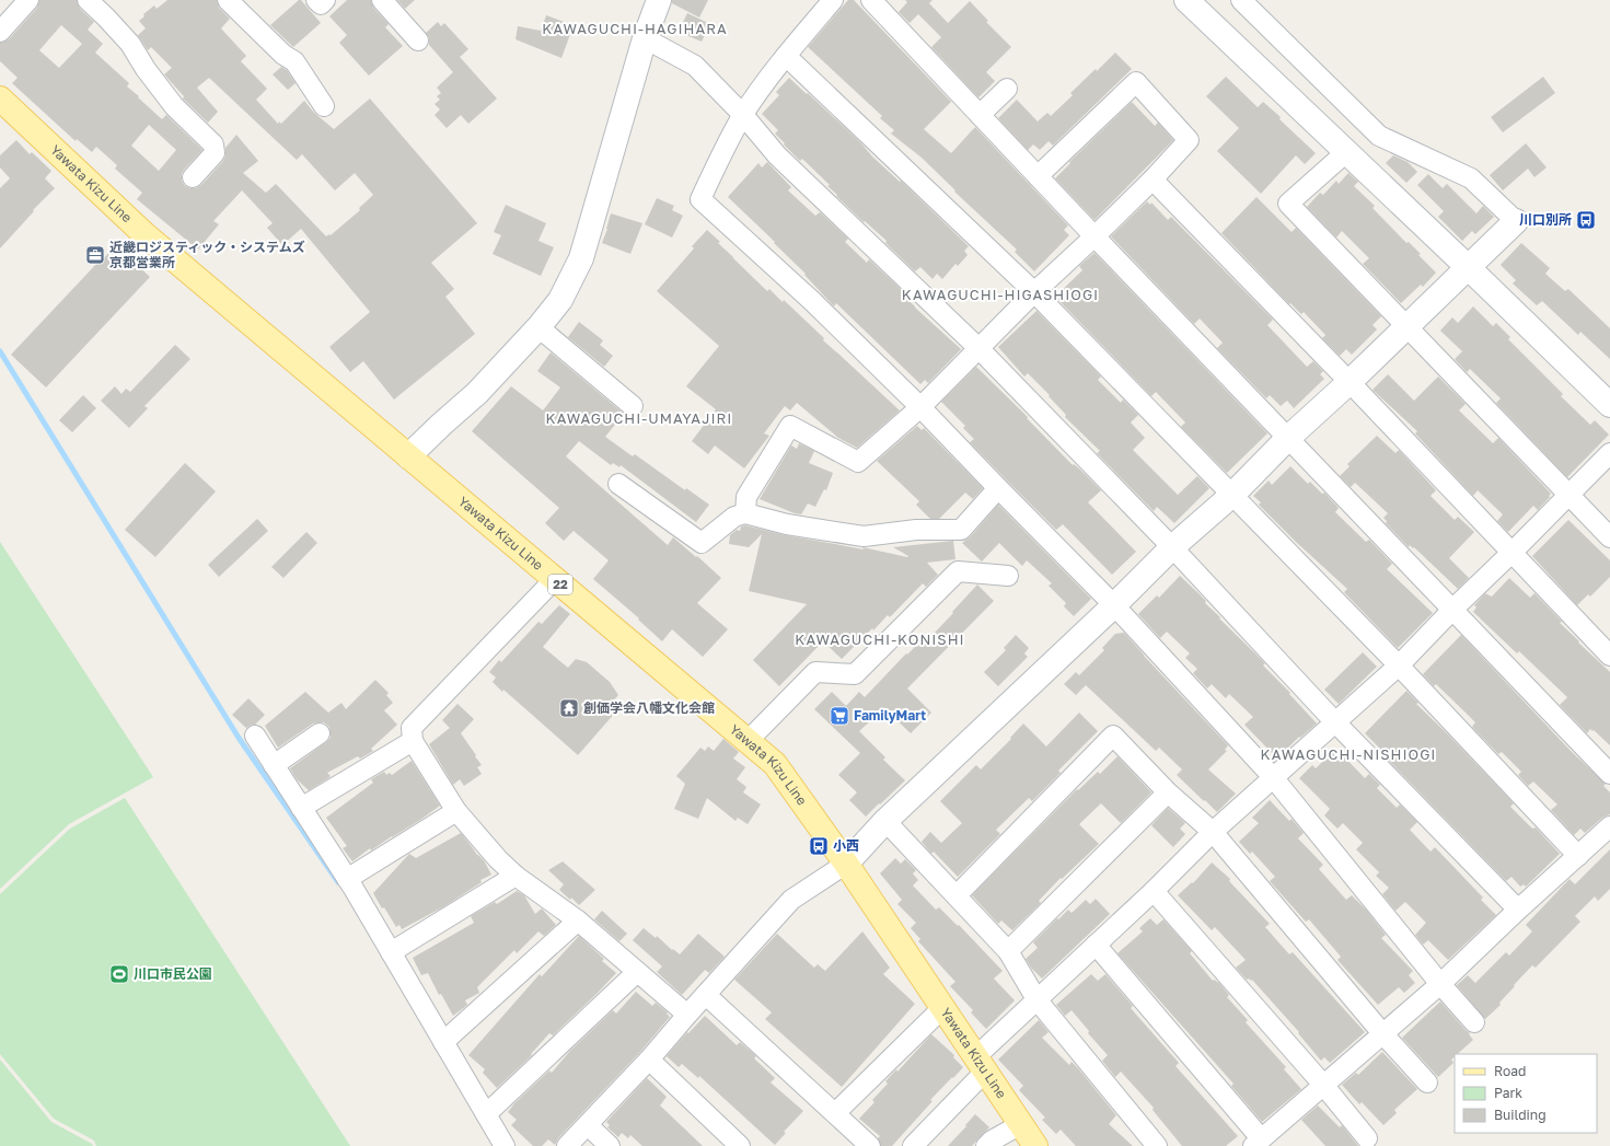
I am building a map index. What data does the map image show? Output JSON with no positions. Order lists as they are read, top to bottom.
{
  "streets": {
    "main road": ["Yawata Kizu Line", "22"]
  },
  "districts": [
    "KAWAGUCHI-HAGIHARA",
    "KAWAGUCHI-HIGASHIOGI",
    "KAWAGUCHI-UMAYAJIRI",
    "KAWAGUCHI-KONISHI",
    "KAWAGUCHI-NISHIOGI"
  ],
  "places": {
    "bus stop": ["川口別所", "小西"],
    "office": ["近畿ロジスティック・システムズ 京都営業所"],
    "temple": ["創価学会八幡文化会館"],
    "supermarket": ["FamilyMart"],
    "sports": ["川口市民公園"]
  },
  "legend": ["Road", "Park", "Building"]
}
